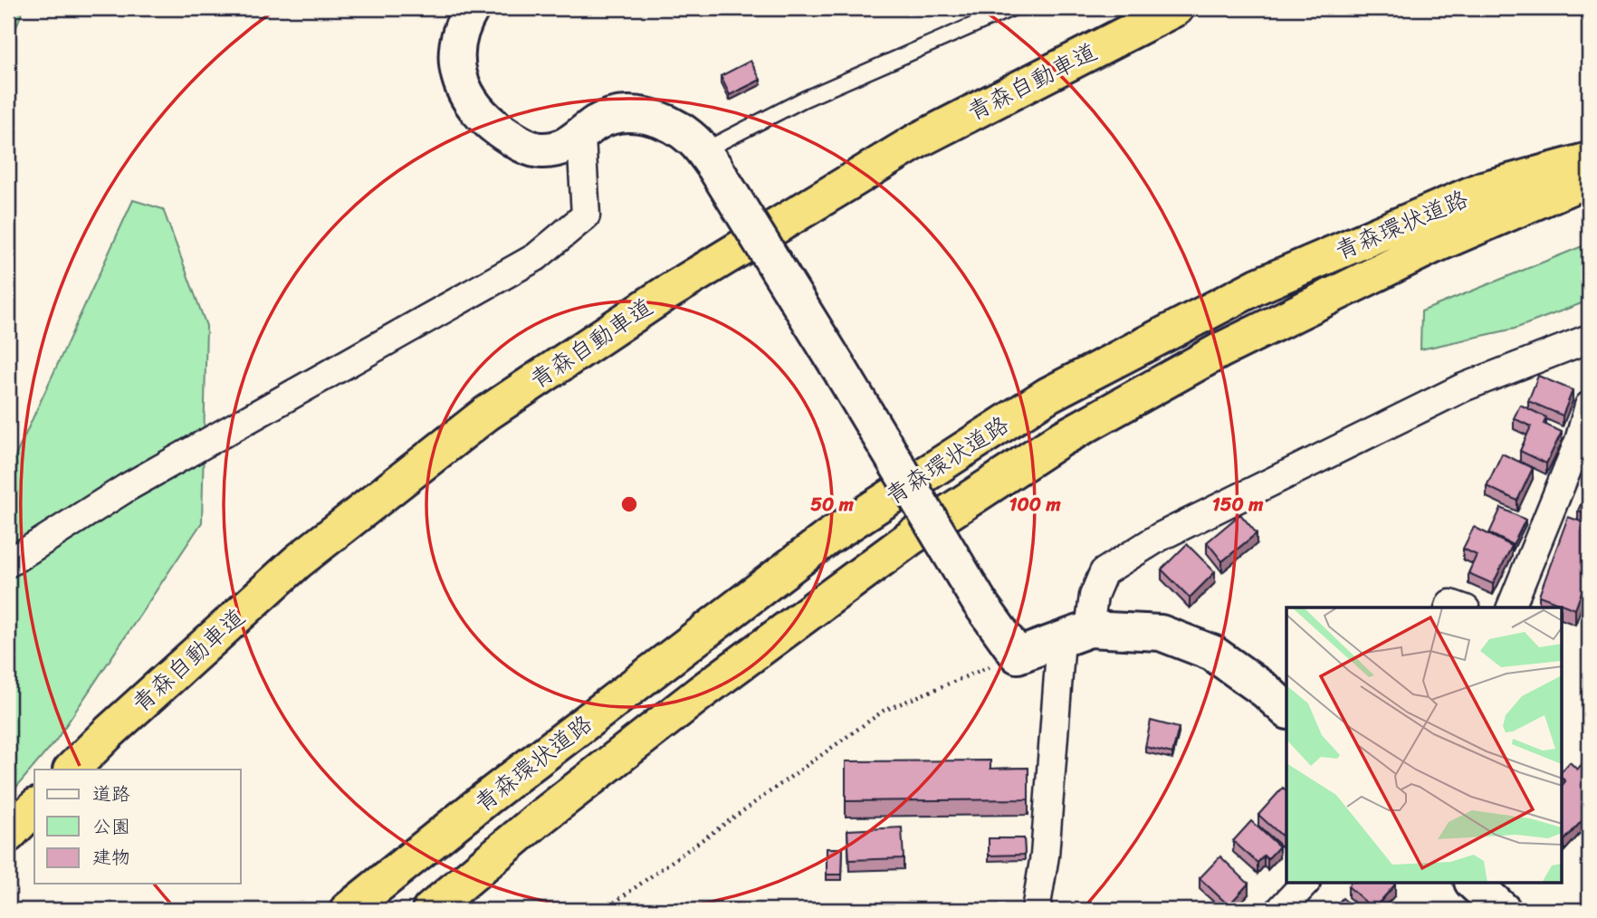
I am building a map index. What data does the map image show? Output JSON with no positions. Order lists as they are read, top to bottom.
{
  "streets": {
    "highway": ["青森自動車道", "青森環状道路"]
  },
  "legend": ["道路", "公園", "建物"],
  "rings": ["50 m", "100 m", "150 m"]
}
